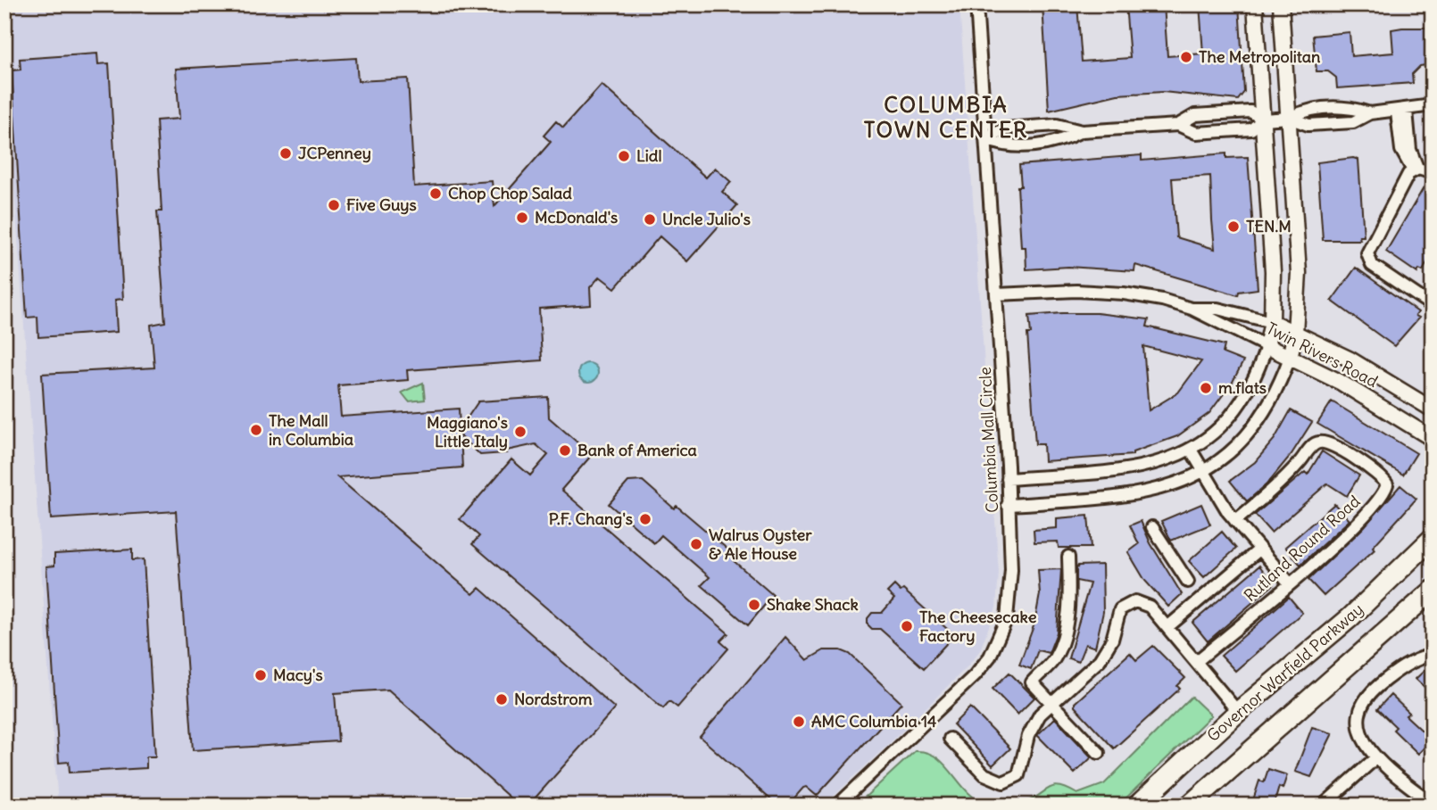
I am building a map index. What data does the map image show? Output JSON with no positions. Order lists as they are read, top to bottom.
{
  "streets": {
    "main road": ["Governor Warfield Parkway"],
    "street": ["Twin Rivers Road", "Columbia Mall Circle", "Rutland Round Road"]
  },
  "crossings": [
    ["Twin Rivers Road", "Columbia Mall Circle"]
  ],
  "districts": ["COLUMBIA TOWN CENTER"],
  "places": [
    "The Metropolitan",
    "JCPenney",
    "Lidl",
    "Chop Chop Salad",
    "Five Guys",
    "McDonald's",
    "Uncle Julio's",
    "TEN.M",
    "m.flats",
    "The Mall in Columbia",
    "Maggiano's Little Italy",
    "Bank of America",
    "P.F. Chang's",
    "Walrus Oyster & Ale House",
    "Shake Shack",
    "The Cheesecake Factory",
    "Macy's",
    "Nordstrom",
    "AMC Columbia 14"
  ]
}
